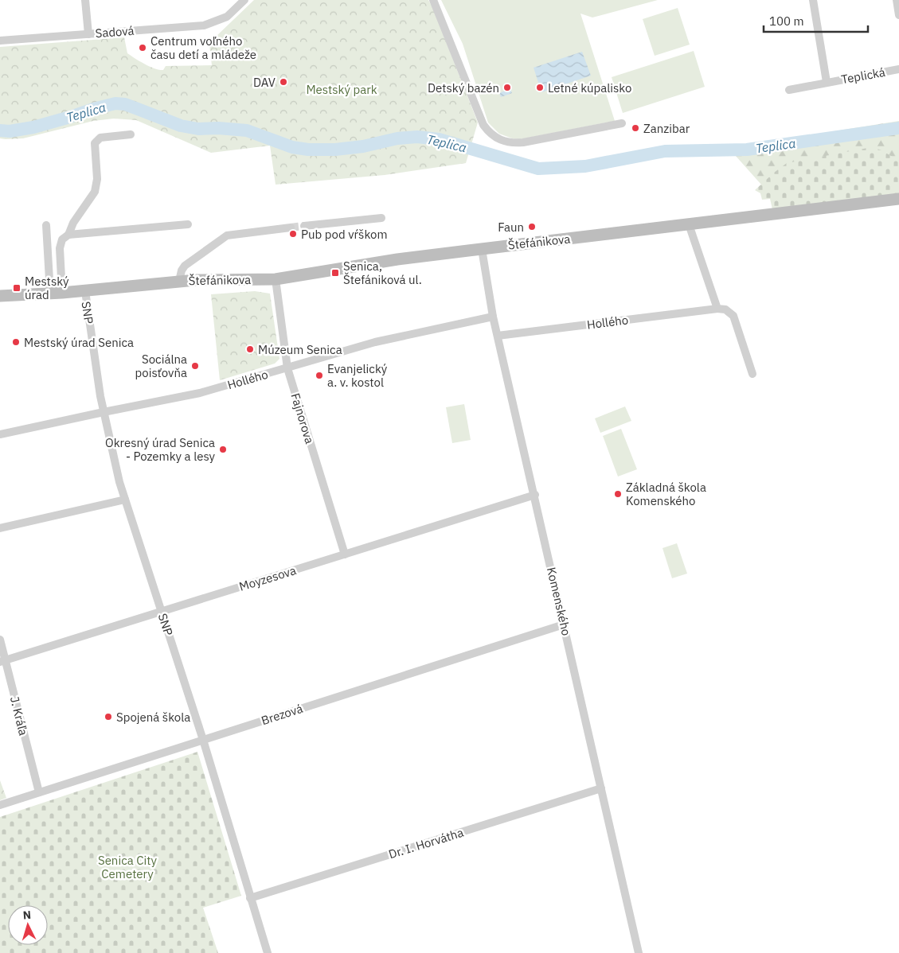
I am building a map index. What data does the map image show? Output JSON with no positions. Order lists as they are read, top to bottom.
{
  "streets": {
    "street": [
      "Sadová",
      "Teplická",
      "Štefánikova",
      "SNP",
      "Hollého",
      "Fajnorova",
      "Moyzesova",
      "Komenského",
      "Brezová",
      "J. Kráľa",
      "Dr. I. Horvátha"
    ]
  },
  "crossings": [
    ["Štefánikova", "SNP"],
    ["Štefánikova", "Fajnorova"],
    ["Štefánikova", "Komenského"],
    ["SNP", "Hollého"],
    ["SNP", "Moyzesova"],
    ["SNP", "Brezová"],
    ["SNP", "Dr. I. Horvátha"],
    ["Hollého", "Fajnorova"],
    ["Hollého", "Komenského"],
    ["Fajnorova", "Moyzesova"],
    ["Moyzesova", "Komenského"],
    ["Moyzesova", "J. Kráľa"],
    ["Komenského", "Brezová"],
    ["Komenského", "Dr. I. Horvátha"],
    ["Brezová", "J. Kráľa"]
  ],
  "water": ["Teplica"],
  "parks": ["Mestský park", "Senica City Cemetery"],
  "places": {
    "other": [
      "Centrum voľného času detí a mládeže",
      "DAV",
      "Detský bazén",
      "Letné kúpalisko",
      "Zanzibar",
      "Faun",
      "Pub pod vŕškom",
      "Mestský úrad Senica",
      "Múzeum Senica",
      "Sociálna poisťovňa",
      "Evanjelický a. v. kostol",
      "Okresný úrad Senica - Pozemky a lesy",
      "Základná škola Komenského",
      "Spojená škola"
    ],
    "transit": ["Senica, Štefániková ul.", "Mestský úrad"]
  },
  "scale_bar": "100 m",
  "north": "top"
}
